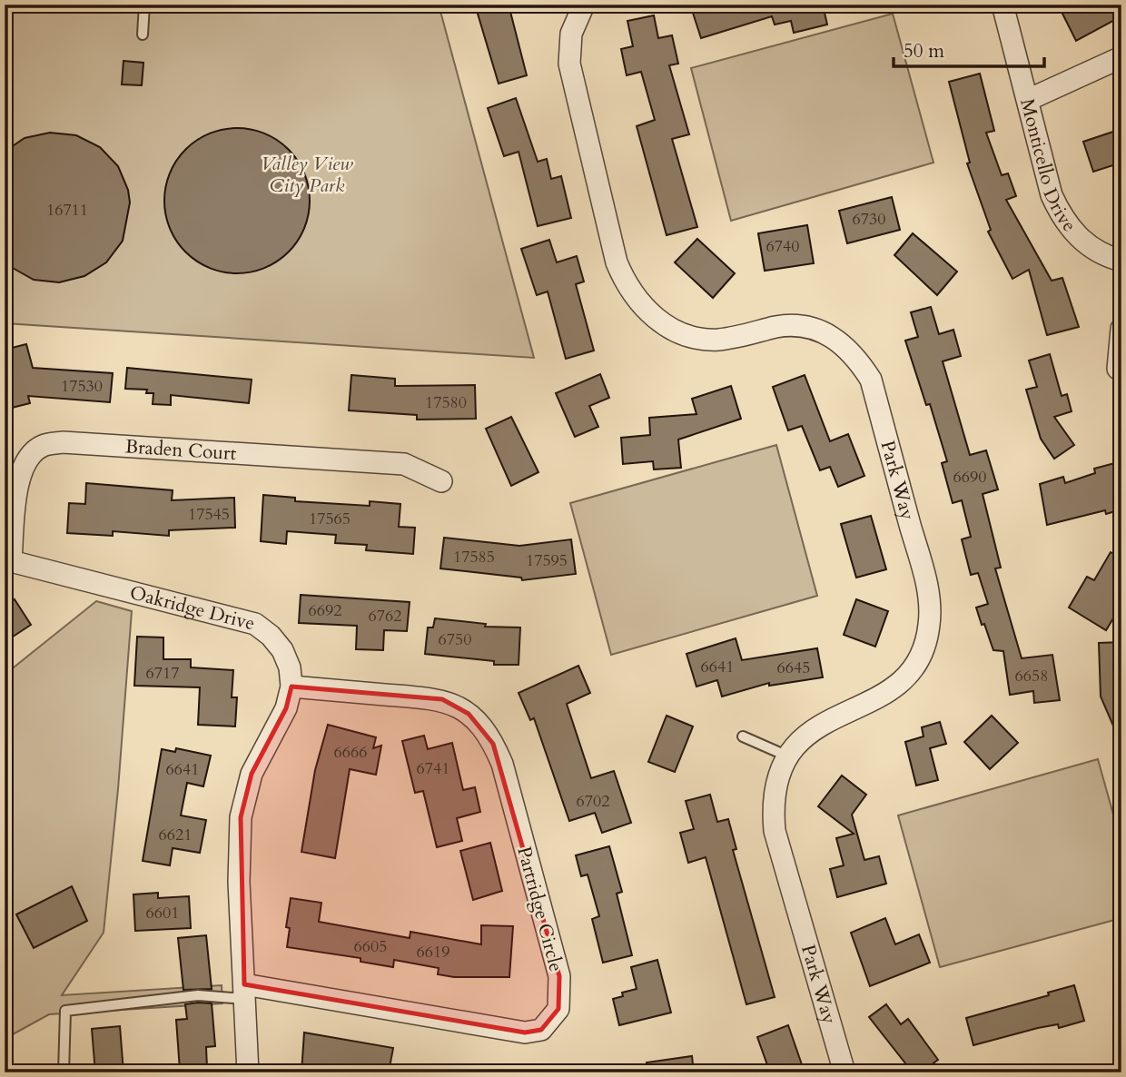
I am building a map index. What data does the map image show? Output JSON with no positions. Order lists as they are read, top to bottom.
{
  "streets": {
    "street": [
      "Monticello Drive",
      "Braden Court",
      "Park Way",
      "Oakridge Drive",
      "Partridge Circle"
    ]
  },
  "crossings": [
    ["Braden Court", "Oakridge Drive"],
    ["Oakridge Drive", "Partridge Circle"]
  ],
  "parks": ["Valley View City Park"],
  "house_numbers": [
    "16711",
    "6730",
    "6740",
    "17530",
    "17580",
    "6690",
    "17545",
    "17565",
    "17585",
    "17595",
    "6692",
    "6762",
    "6750",
    "6641",
    "6645",
    "6717",
    "6658",
    "6666",
    "6741",
    "6641",
    "6702",
    "6621",
    "6601",
    "6605",
    "6619"
  ],
  "scale_bar": "50 m"
}
